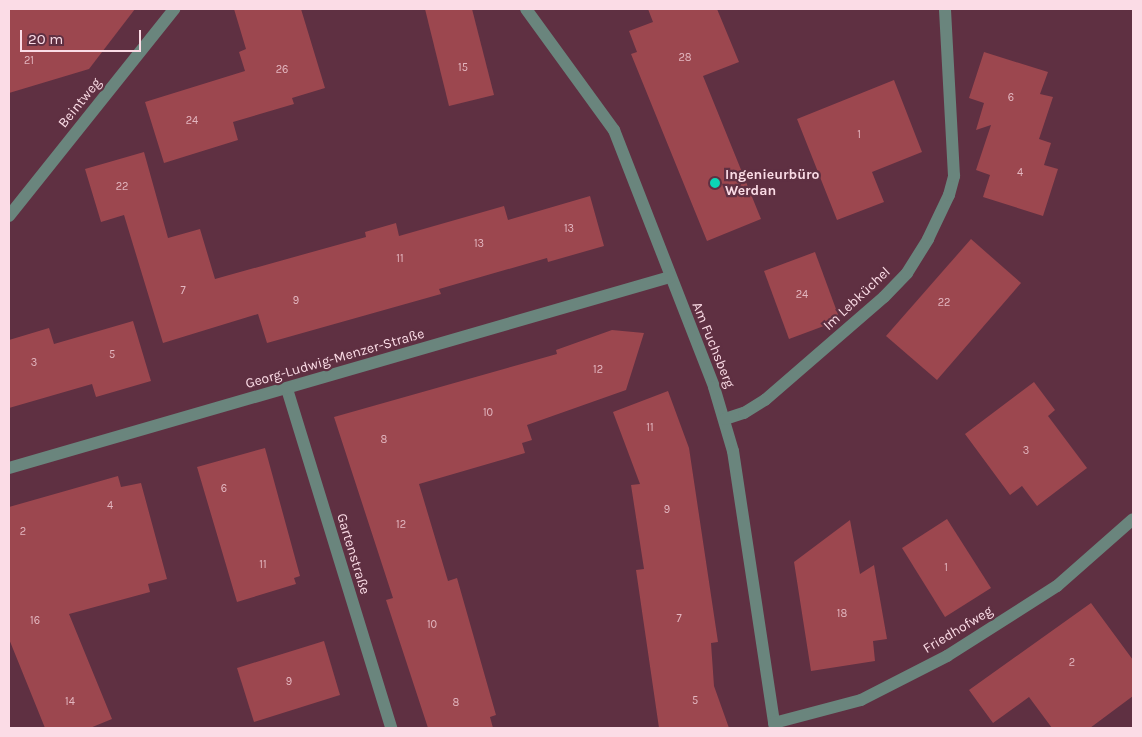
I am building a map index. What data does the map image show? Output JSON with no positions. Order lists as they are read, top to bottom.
{
  "streets": {
    "street": [
      "Beintweg",
      "Im Lebküchel",
      "Am Fuchsberg",
      "Georg-Ludwig-Menzer-Straße",
      "Gartenstraße",
      "Friedhofweg"
    ]
  },
  "crossings": [
    ["Im Lebküchel", "Am Fuchsberg"],
    ["Am Fuchsberg", "Georg-Ludwig-Menzer-Straße"],
    ["Am Fuchsberg", "Friedhofweg"],
    ["Georg-Ludwig-Menzer-Straße", "Gartenstraße"]
  ],
  "places": ["Ingenieurbüro Werdan"],
  "house_numbers": [
    "28",
    "21",
    "15",
    "26",
    "6",
    "24",
    "1",
    "4",
    "22",
    "13",
    "13",
    "11",
    "7",
    "24",
    "9",
    "22",
    "5",
    "3",
    "12",
    "10",
    "11",
    "8",
    "3",
    "6",
    "4",
    "9",
    "12",
    "2",
    "11",
    "1",
    "18",
    "7",
    "16",
    "10",
    "2",
    "9",
    "5",
    "14",
    "8"
  ],
  "scale_bar": "20 m"
}
